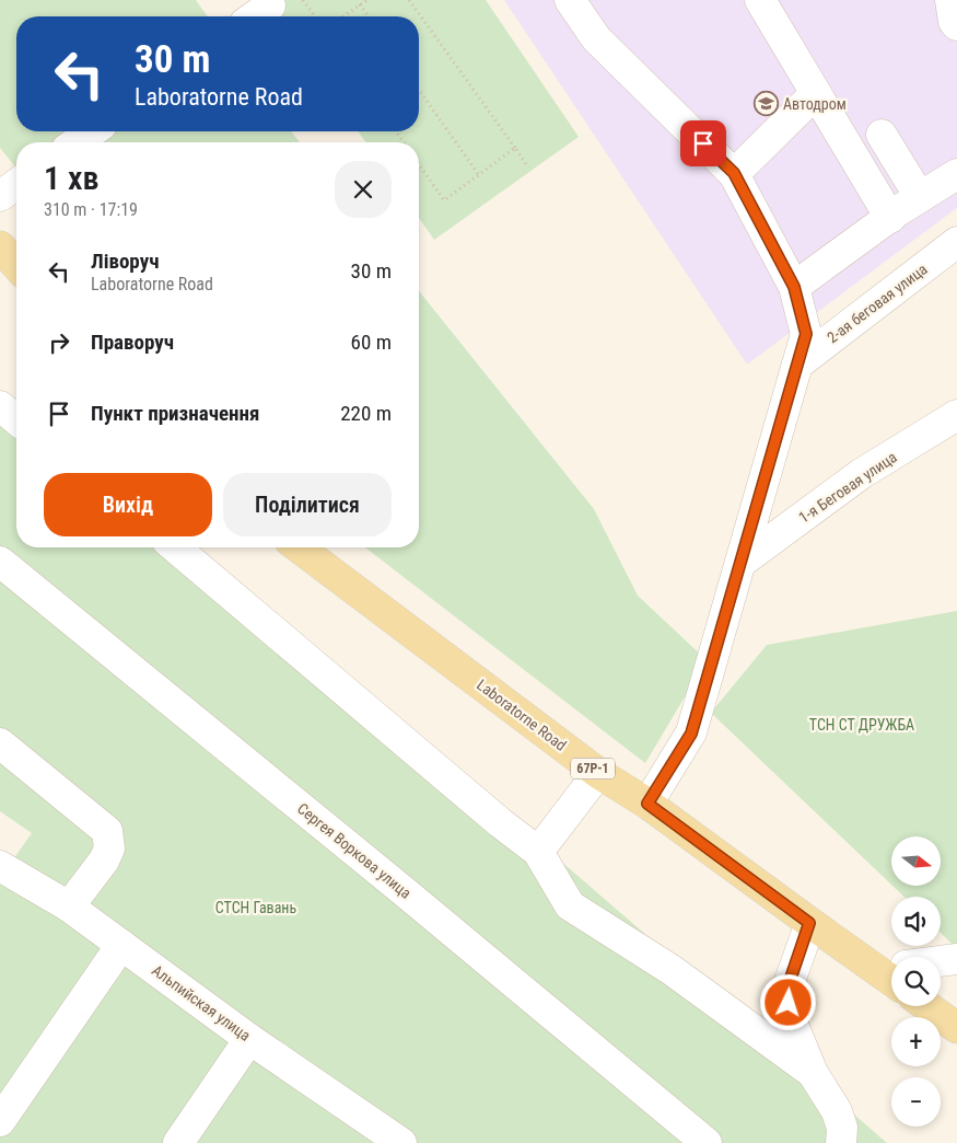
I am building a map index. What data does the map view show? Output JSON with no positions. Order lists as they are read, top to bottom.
{
  "streets": {
    "main road": ["Laboratorne Road", "67Р-1"],
    "street": [
      "2-ая беговая улица",
      "1-я Беговая улица",
      "Сергея Воркова улица",
      "Альпийская улица"
    ]
  },
  "parks": ["ТСН СТ ДРУЖБА", "СТСН Гавань"],
  "places": {
    "school or university": ["Автодром"]
  },
  "north": "right",
  "page": {
    "turn": ["30 m", "Laboratorne Road"],
    "heading": ["1 хв", "310 m · 17:19"],
    "list": [
      {
        "name": "Ліворуч",
        "note": "Laboratorne Road",
        "value": "30 m"
      },
      {
        "name": "Праворуч",
        "value": "60 m"
      },
      {
        "name": "Пункт призначення",
        "value": "220 m"
      }
    ],
    "buttons": ["Вихід", "Поділитися"],
    "map_buttons": ["+", "−"]
  }
}
